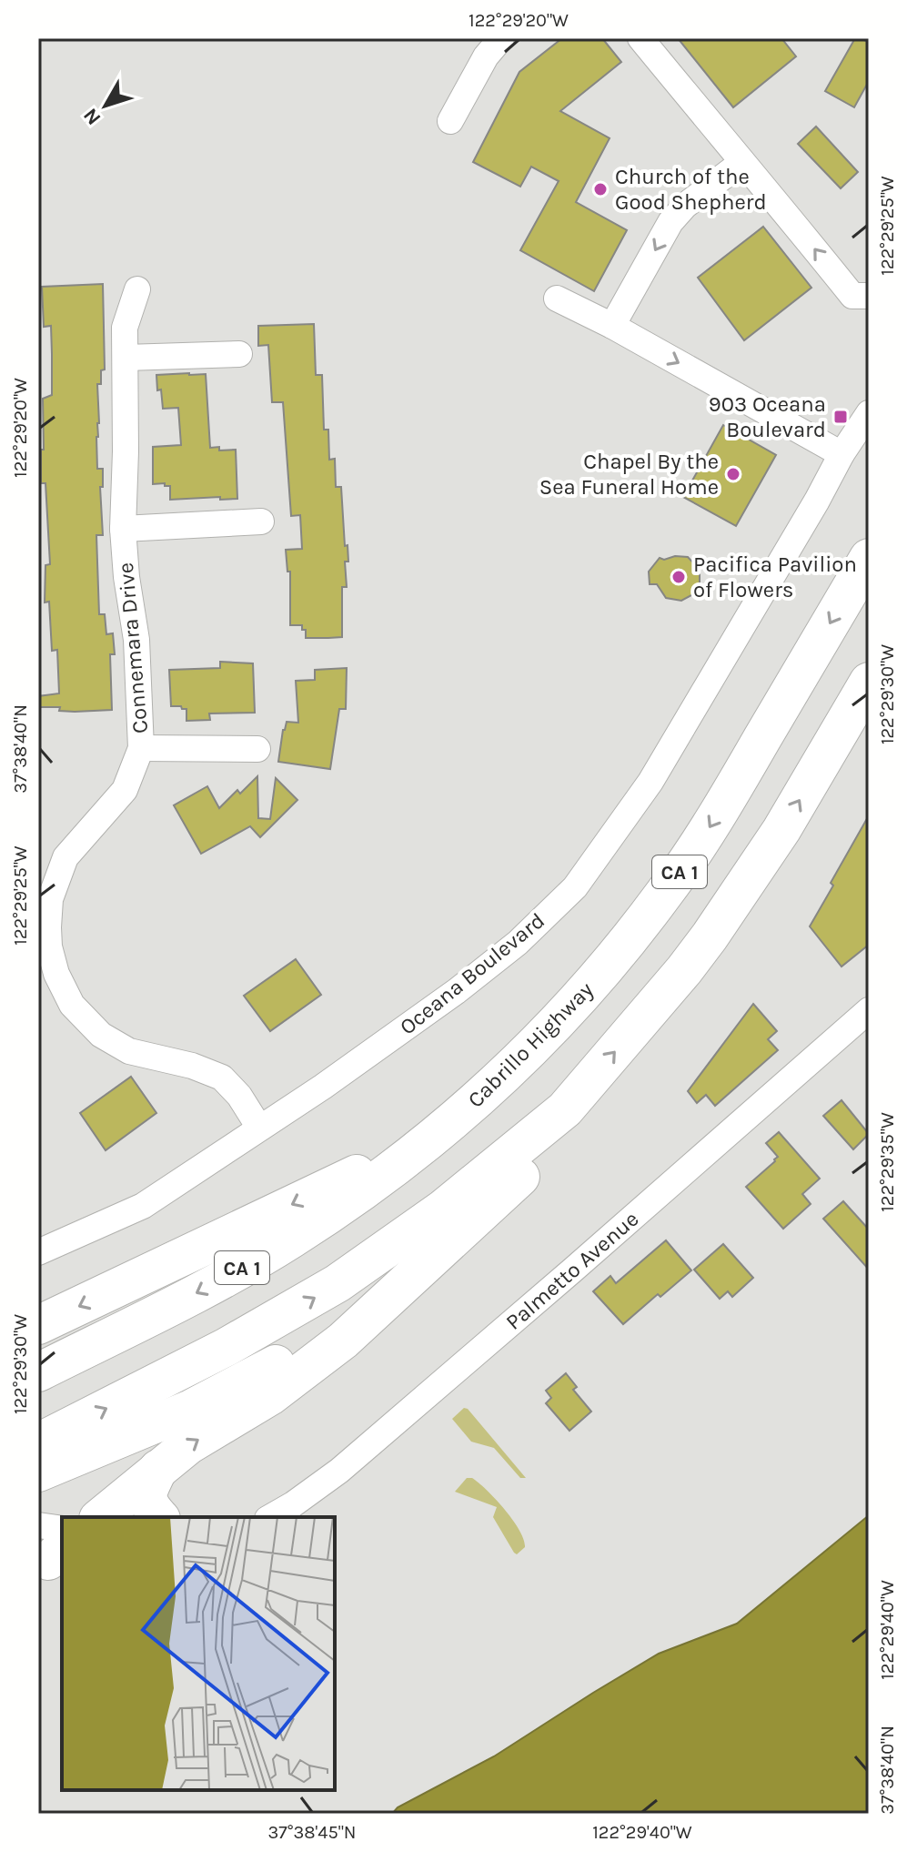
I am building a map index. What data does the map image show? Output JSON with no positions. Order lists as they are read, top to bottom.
{
  "streets": {
    "highway": ["CA 1", "Cabrillo Highway"],
    "street": ["Connemara Drive", "Oceana Boulevard", "Palmetto Avenue"]
  },
  "crossings": [
    ["Connemara Drive", "Oceana Boulevard"]
  ],
  "places": {
    "other": ["Church of the Good Shepherd", "Chapel By the Sea Funeral Home", "Pacifica Pavilion of Flowers"],
    "transit": ["903 Oceana Boulevard"]
  },
  "north": "bottom left",
  "coordinates": [
    "122°29'20\"W",
    "122°29'25\"W",
    "122°29'30\"W",
    "37°38'40\"N",
    "122°29'35\"W",
    "122°29'40\"W",
    "37°38'45\"N"
  ]
}
